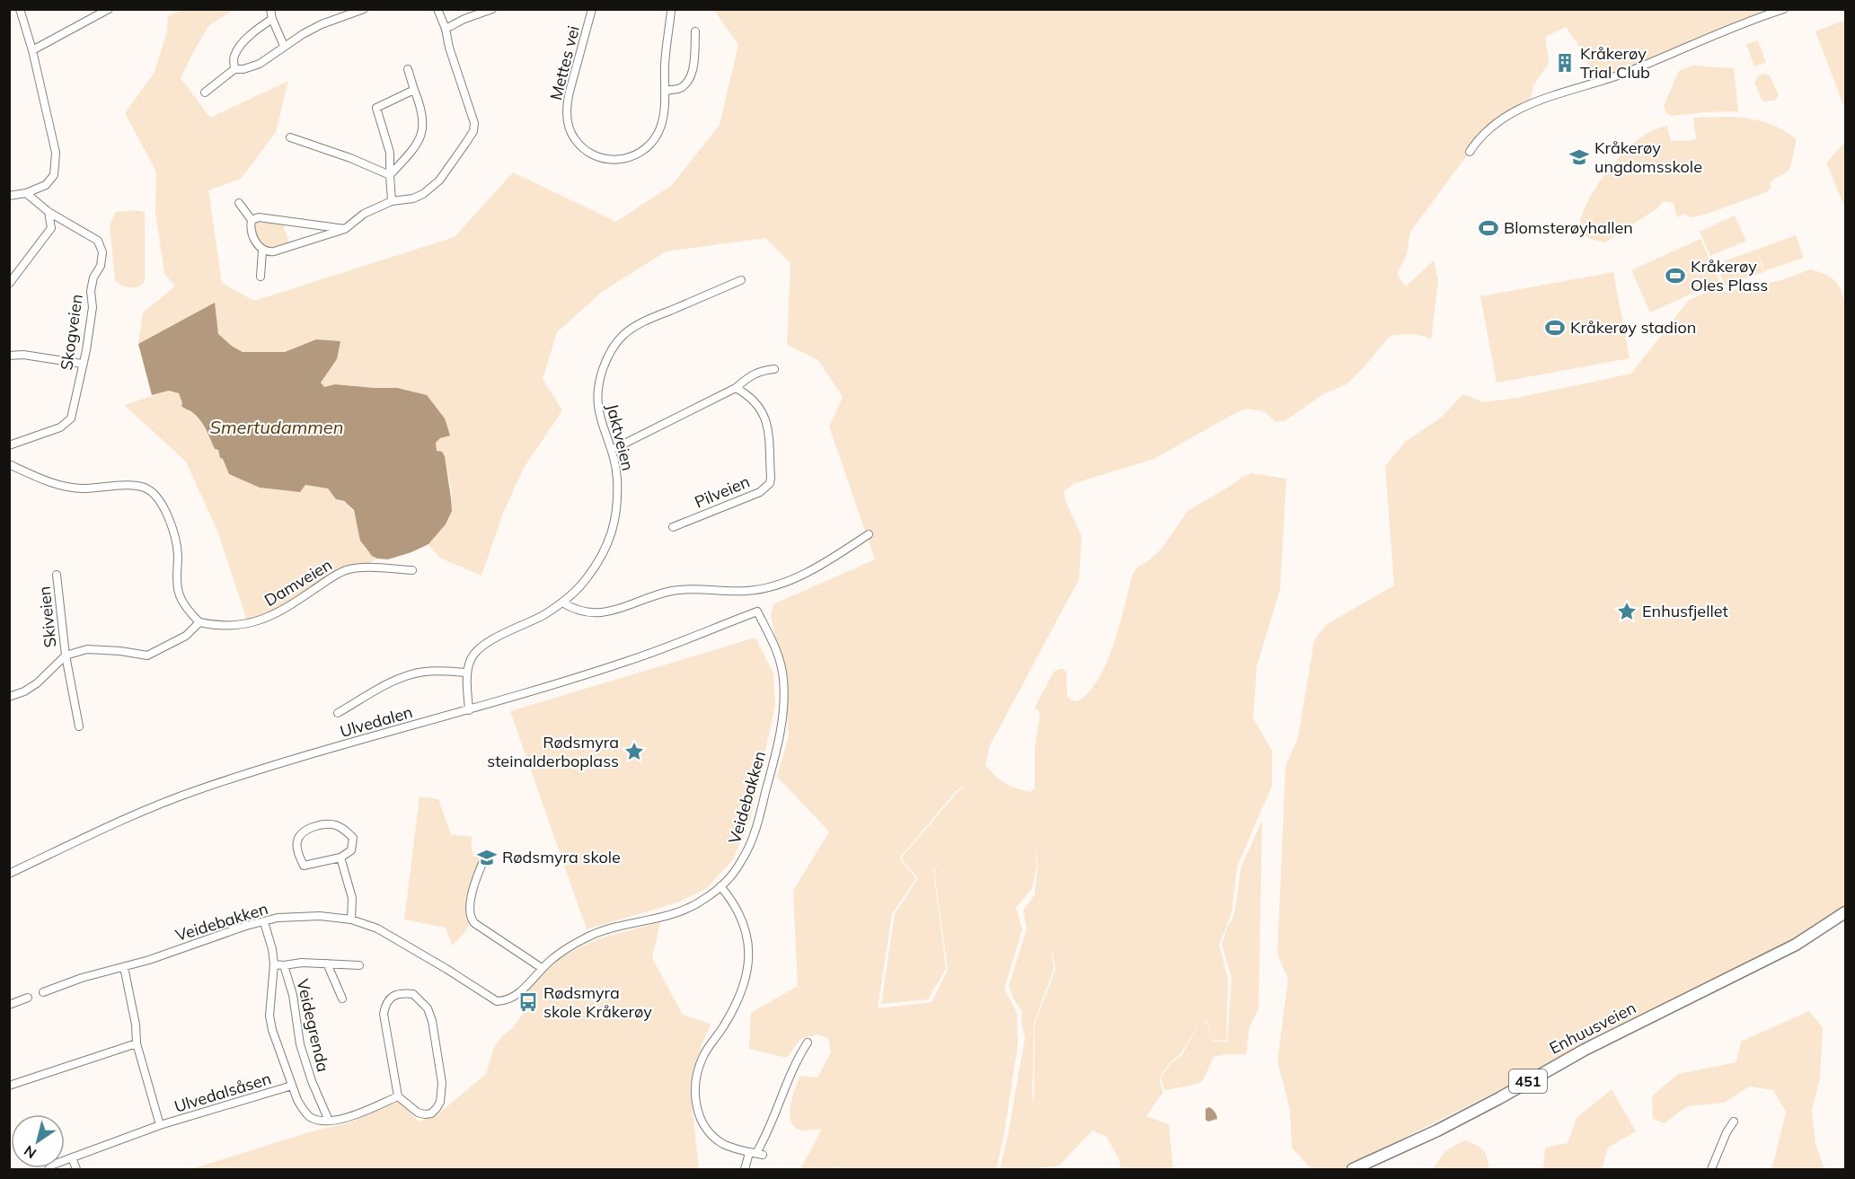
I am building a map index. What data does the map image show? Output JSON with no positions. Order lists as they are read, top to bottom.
{
  "streets": {
    "main road": ["Enhuusveien", "451"],
    "street": [
      "Mettes vei",
      "Skogveien",
      "Jaktveien",
      "Pilveien",
      "Damveien",
      "Skiveien",
      "Ulvedalen",
      "Veidebakken",
      "Veidegrenda",
      "Ulvedalsåsen"
    ]
  },
  "crossings": [
    ["Jaktveien", "Ulvedalen"],
    ["Damveien", "Skiveien"],
    ["Ulvedalen", "Veidebakken"],
    ["Veidebakken", "Veidegrenda"],
    ["Veidebakken", "Ulvedalsåsen"],
    ["Veidegrenda", "Ulvedalsåsen"]
  ],
  "water": ["Smertudammen"],
  "places": {
    "building": ["Kråkerøy Trial Club"],
    "school or university": ["Kråkerøy ungdomsskole", "Rødsmyra skole"],
    "sports": ["Blomsterøyhallen", "Kråkerøy Oles Plass", "Kråkerøy stadion"],
    "place": ["Enhusfjellet", "Rødsmyra steinalderboplass"],
    "bus stop": ["Rødsmyra skole Kråkerøy"]
  },
  "north": "bottom left"
}
